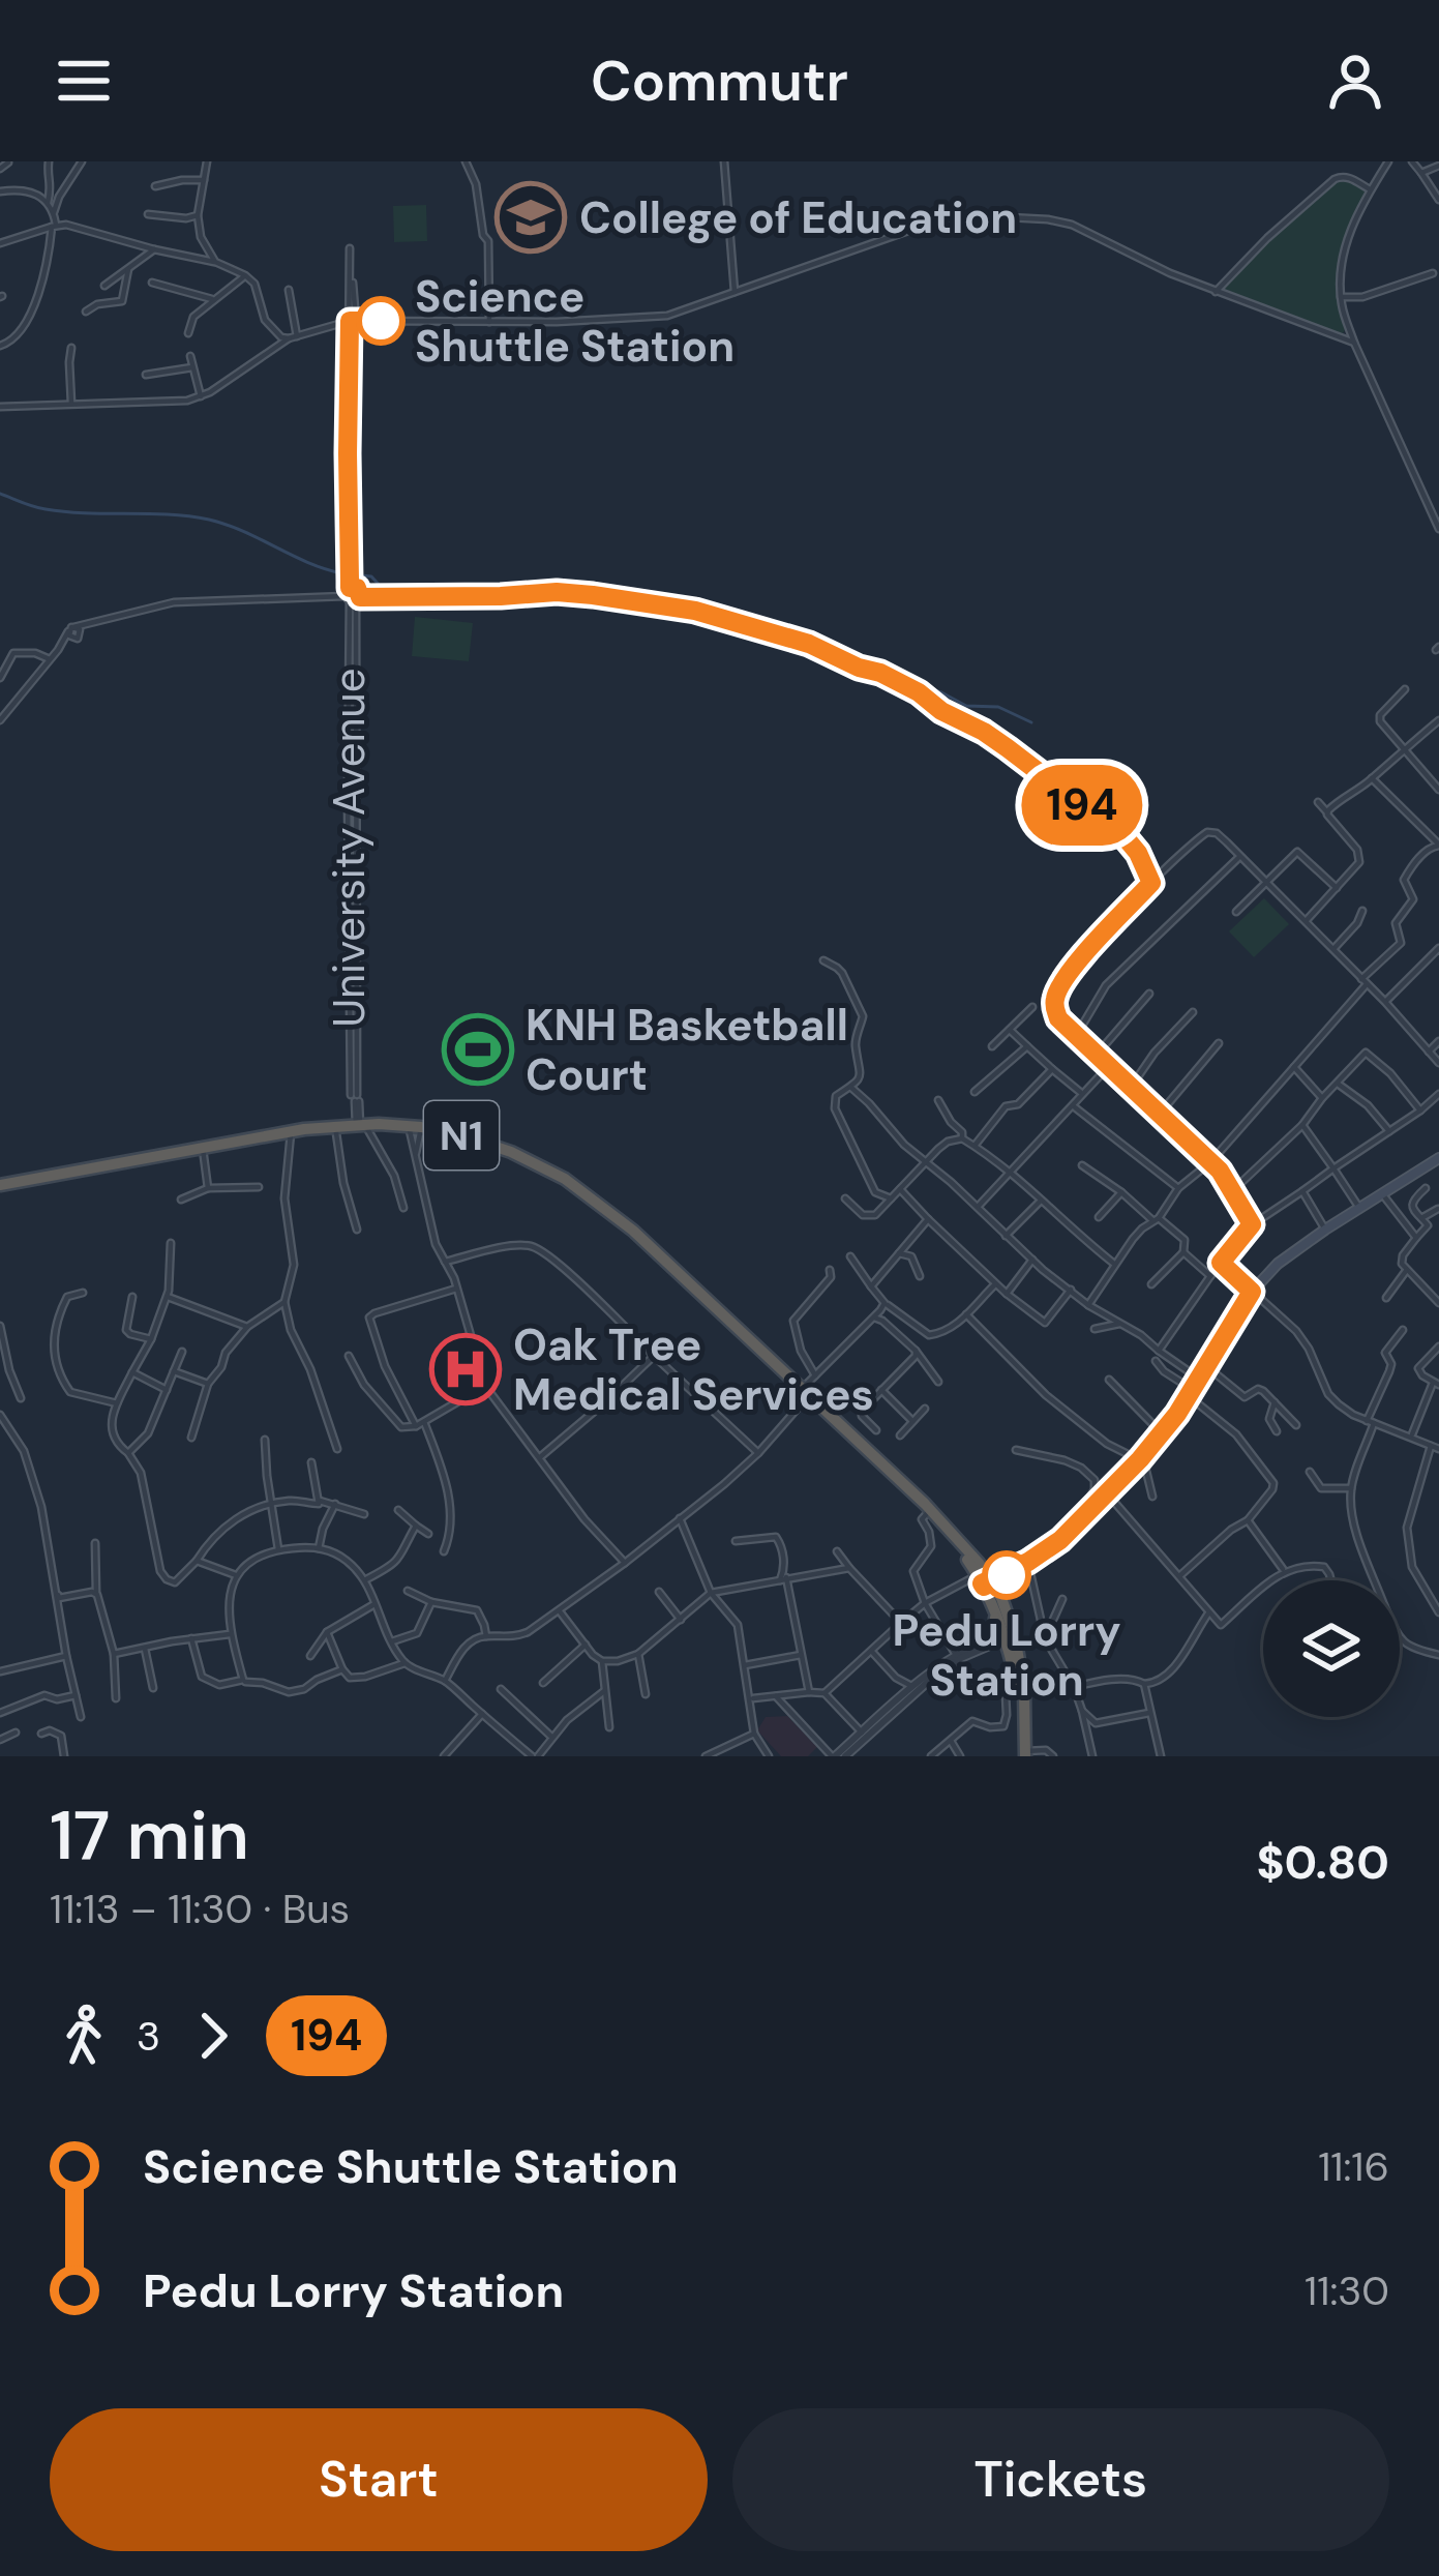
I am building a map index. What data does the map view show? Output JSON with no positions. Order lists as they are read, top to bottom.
{
  "streets": {
    "highway": ["N1"],
    "street": ["University Avenue"]
  },
  "crossings": [
    ["University Avenue", "N1"]
  ],
  "places": {
    "school or university": ["College of Education"],
    "other": ["Science Shuttle Station", "Pedu Lorry Station"],
    "sports": ["KNH Basketball Court"],
    "hospital": ["Oak Tree Medical Services"]
  },
  "lines": ["bus line 194"],
  "page": {
    "header": "Commutr",
    "on_map": "194",
    "heading": ["17 min", "11:13 – 11:30 · Bus", "$0.80"],
    "legs": ["3", "194"],
    "list": [
      {
        "name": "Science Shuttle Station",
        "value": "11:16"
      },
      {
        "name": "Pedu Lorry Station",
        "value": "11:30"
      }
    ],
    "buttons": ["Start", "Tickets"]
  }
}
